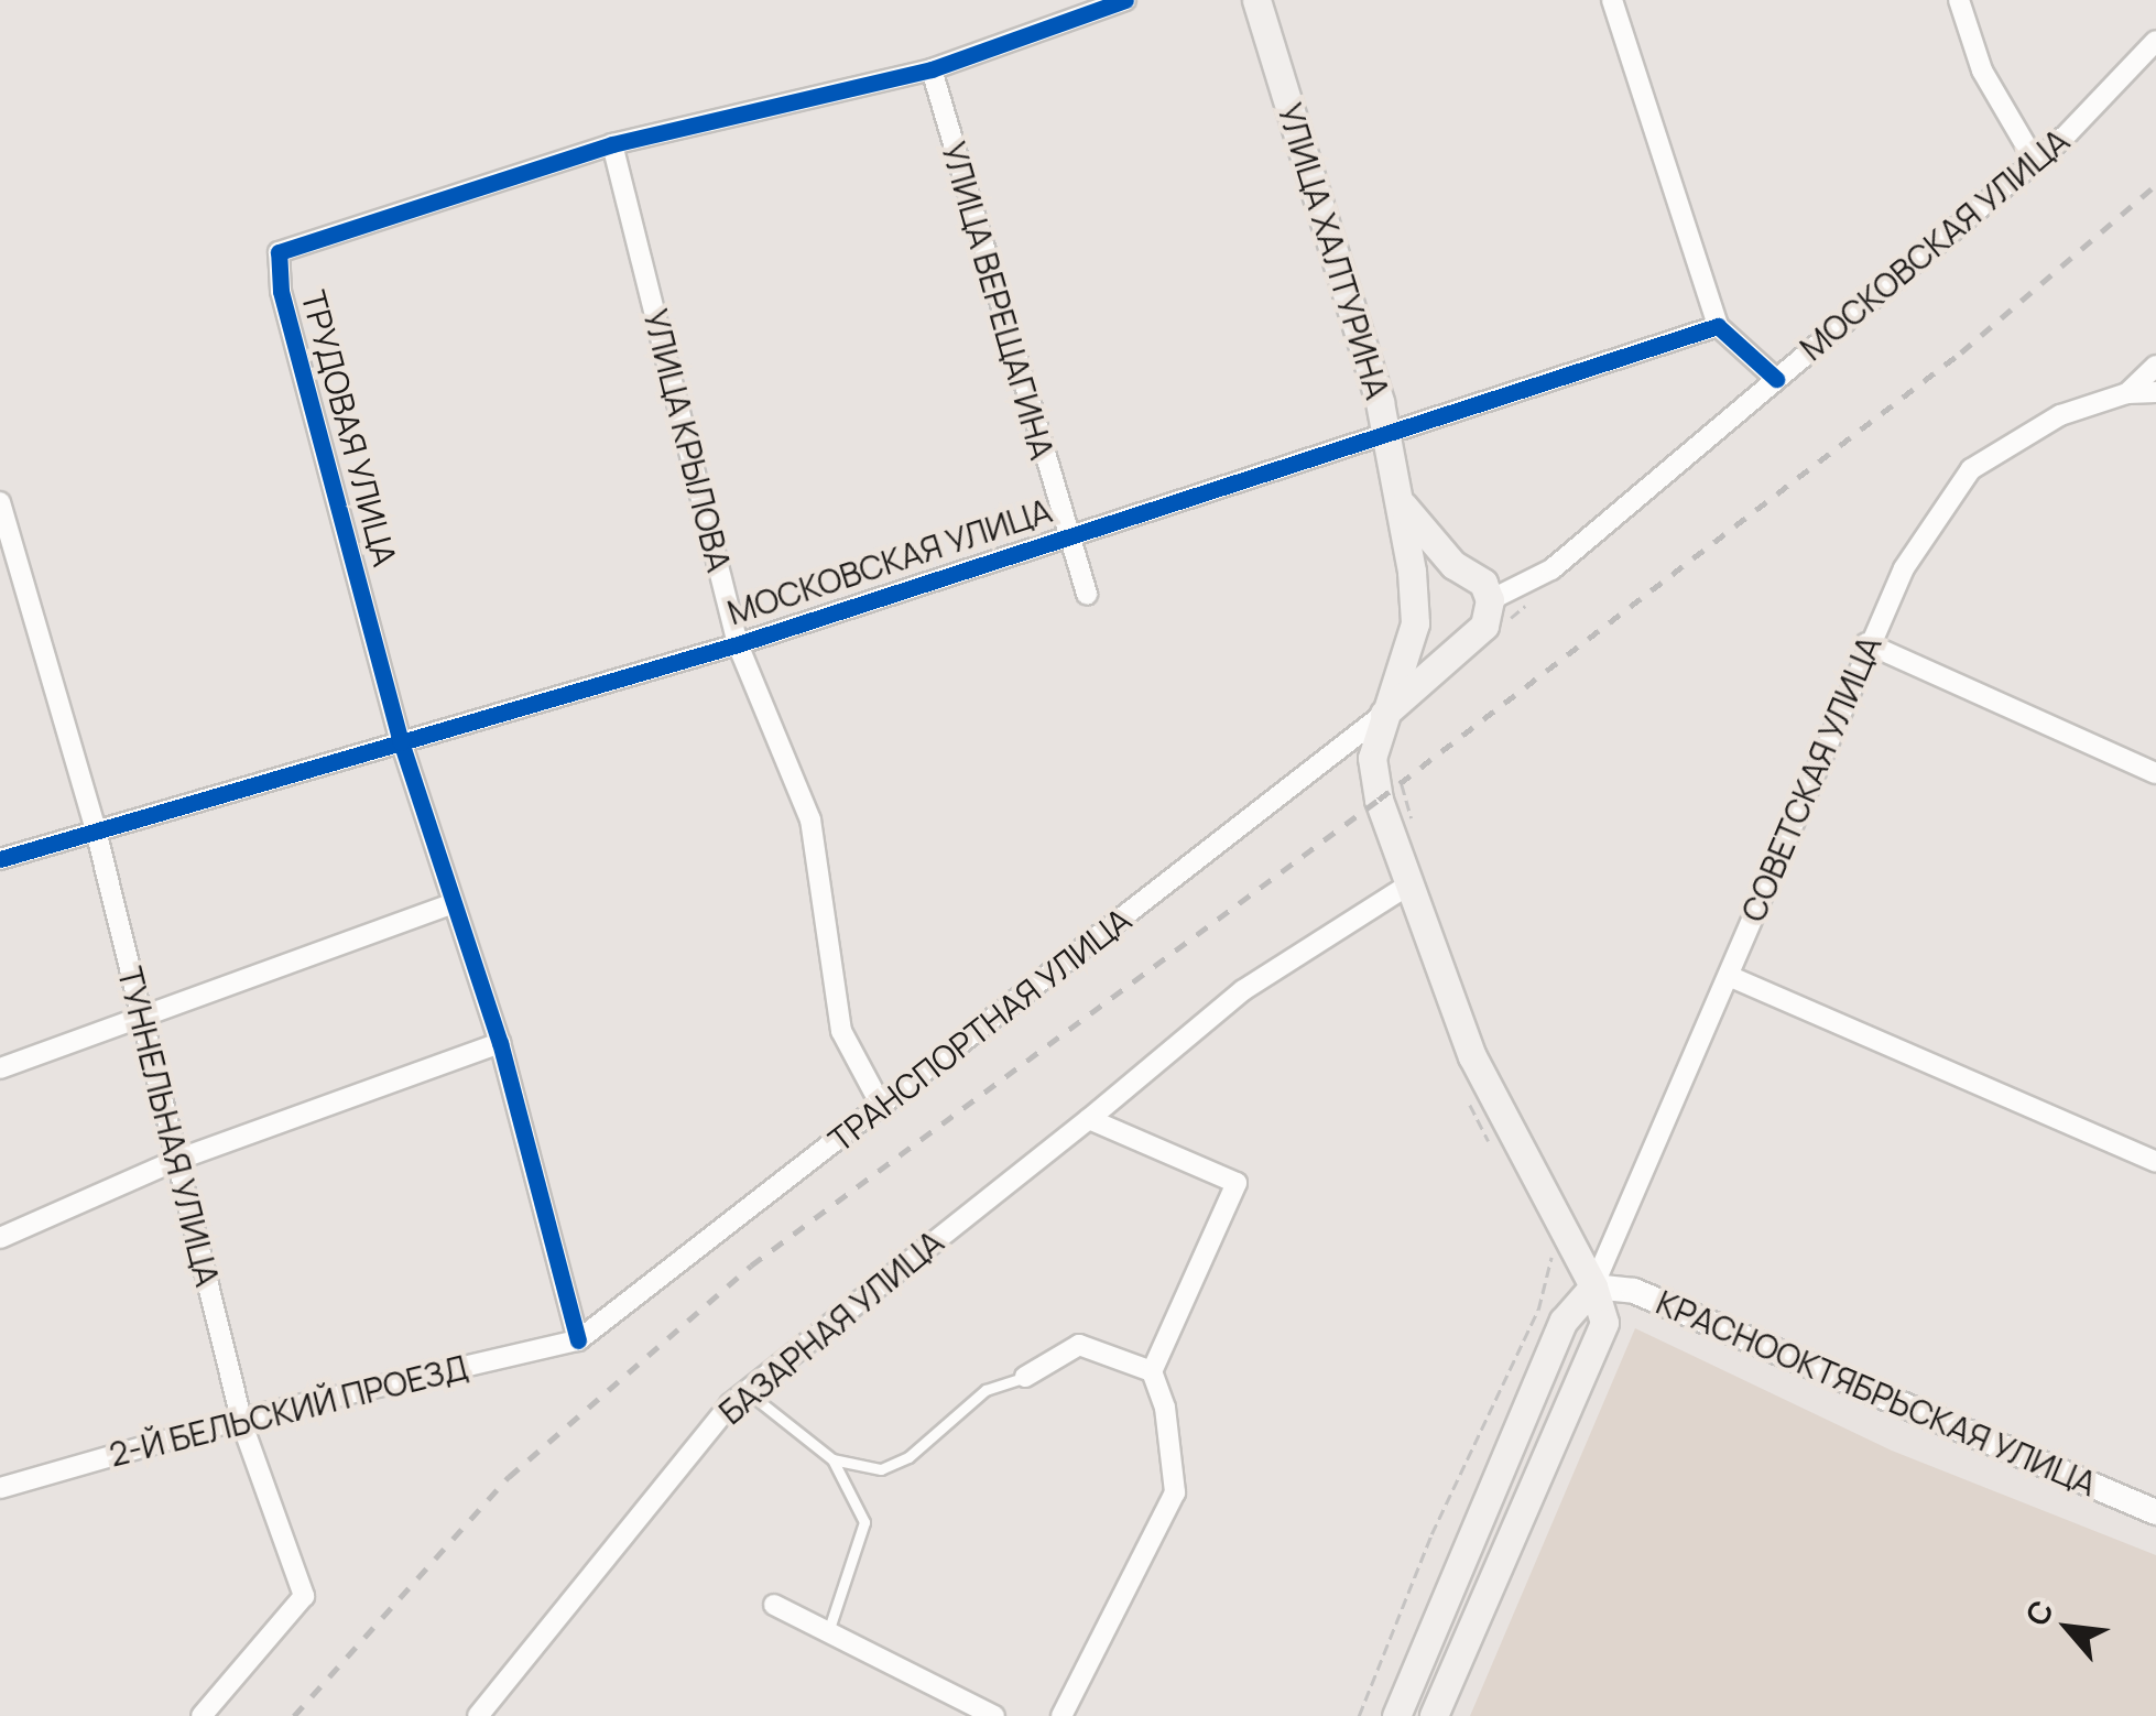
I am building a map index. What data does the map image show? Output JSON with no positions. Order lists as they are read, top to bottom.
{
  "streets": {
    "main road": ["УЛИЦА ХАЛТУРИНА", "СОВЕТСКАЯ УЛИЦА"],
    "street": [
      "МОСКОВСКАЯ УЛИЦА",
      "УЛИЦА ВЕРЕЩАГИНА",
      "ТРУДОВАЯ УЛИЦА",
      "УЛИЦА КРЫЛОВА",
      "ТРАНСПОРТНАЯ УЛИЦА",
      "ТУННЕЛЬНАЯ УЛИЦА",
      "БАЗАРНАЯ УЛИЦА",
      "КРАСНООКТЯБРЬСКАЯ УЛИЦА",
      "2-Й БЕЛЬСКИЙ ПРОЕЗД"
    ]
  },
  "crossings": [
    ["МОСКОВСКАЯ УЛИЦА", "УЛИЦА ХАЛТУРИНА"],
    ["МОСКОВСКАЯ УЛИЦА", "УЛИЦА ВЕРЕЩАГИНА"],
    ["МОСКОВСКАЯ УЛИЦА", "ТРУДОВАЯ УЛИЦА"],
    ["МОСКОВСКАЯ УЛИЦА", "УЛИЦА КРЫЛОВА"],
    ["МОСКОВСКАЯ УЛИЦА", "ТУННЕЛЬНАЯ УЛИЦА"],
    ["УЛИЦА ВЕРЕЩАГИНА", "ТРУДОВАЯ УЛИЦА"],
    ["ТРУДОВАЯ УЛИЦА", "УЛИЦА КРЫЛОВА"],
    ["ТРУДОВАЯ УЛИЦА", "ТРАНСПОРТНАЯ УЛИЦА"],
    ["ТРУДОВАЯ УЛИЦА", "2-Й БЕЛЬСКИЙ ПРОЕЗД"],
    ["УЛИЦА КРЫЛОВА", "ТРАНСПОРТНАЯ УЛИЦА"],
    ["СОВЕТСКАЯ УЛИЦА", "КРАСНООКТЯБРЬСКАЯ УЛИЦА"],
    ["ТРАНСПОРТНАЯ УЛИЦА", "2-Й БЕЛЬСКИЙ ПРОЕЗД"],
    ["ТУННЕЛЬНАЯ УЛИЦА", "2-Й БЕЛЬСКИЙ ПРОЕЗД"]
  ],
  "north": "top left"
}
